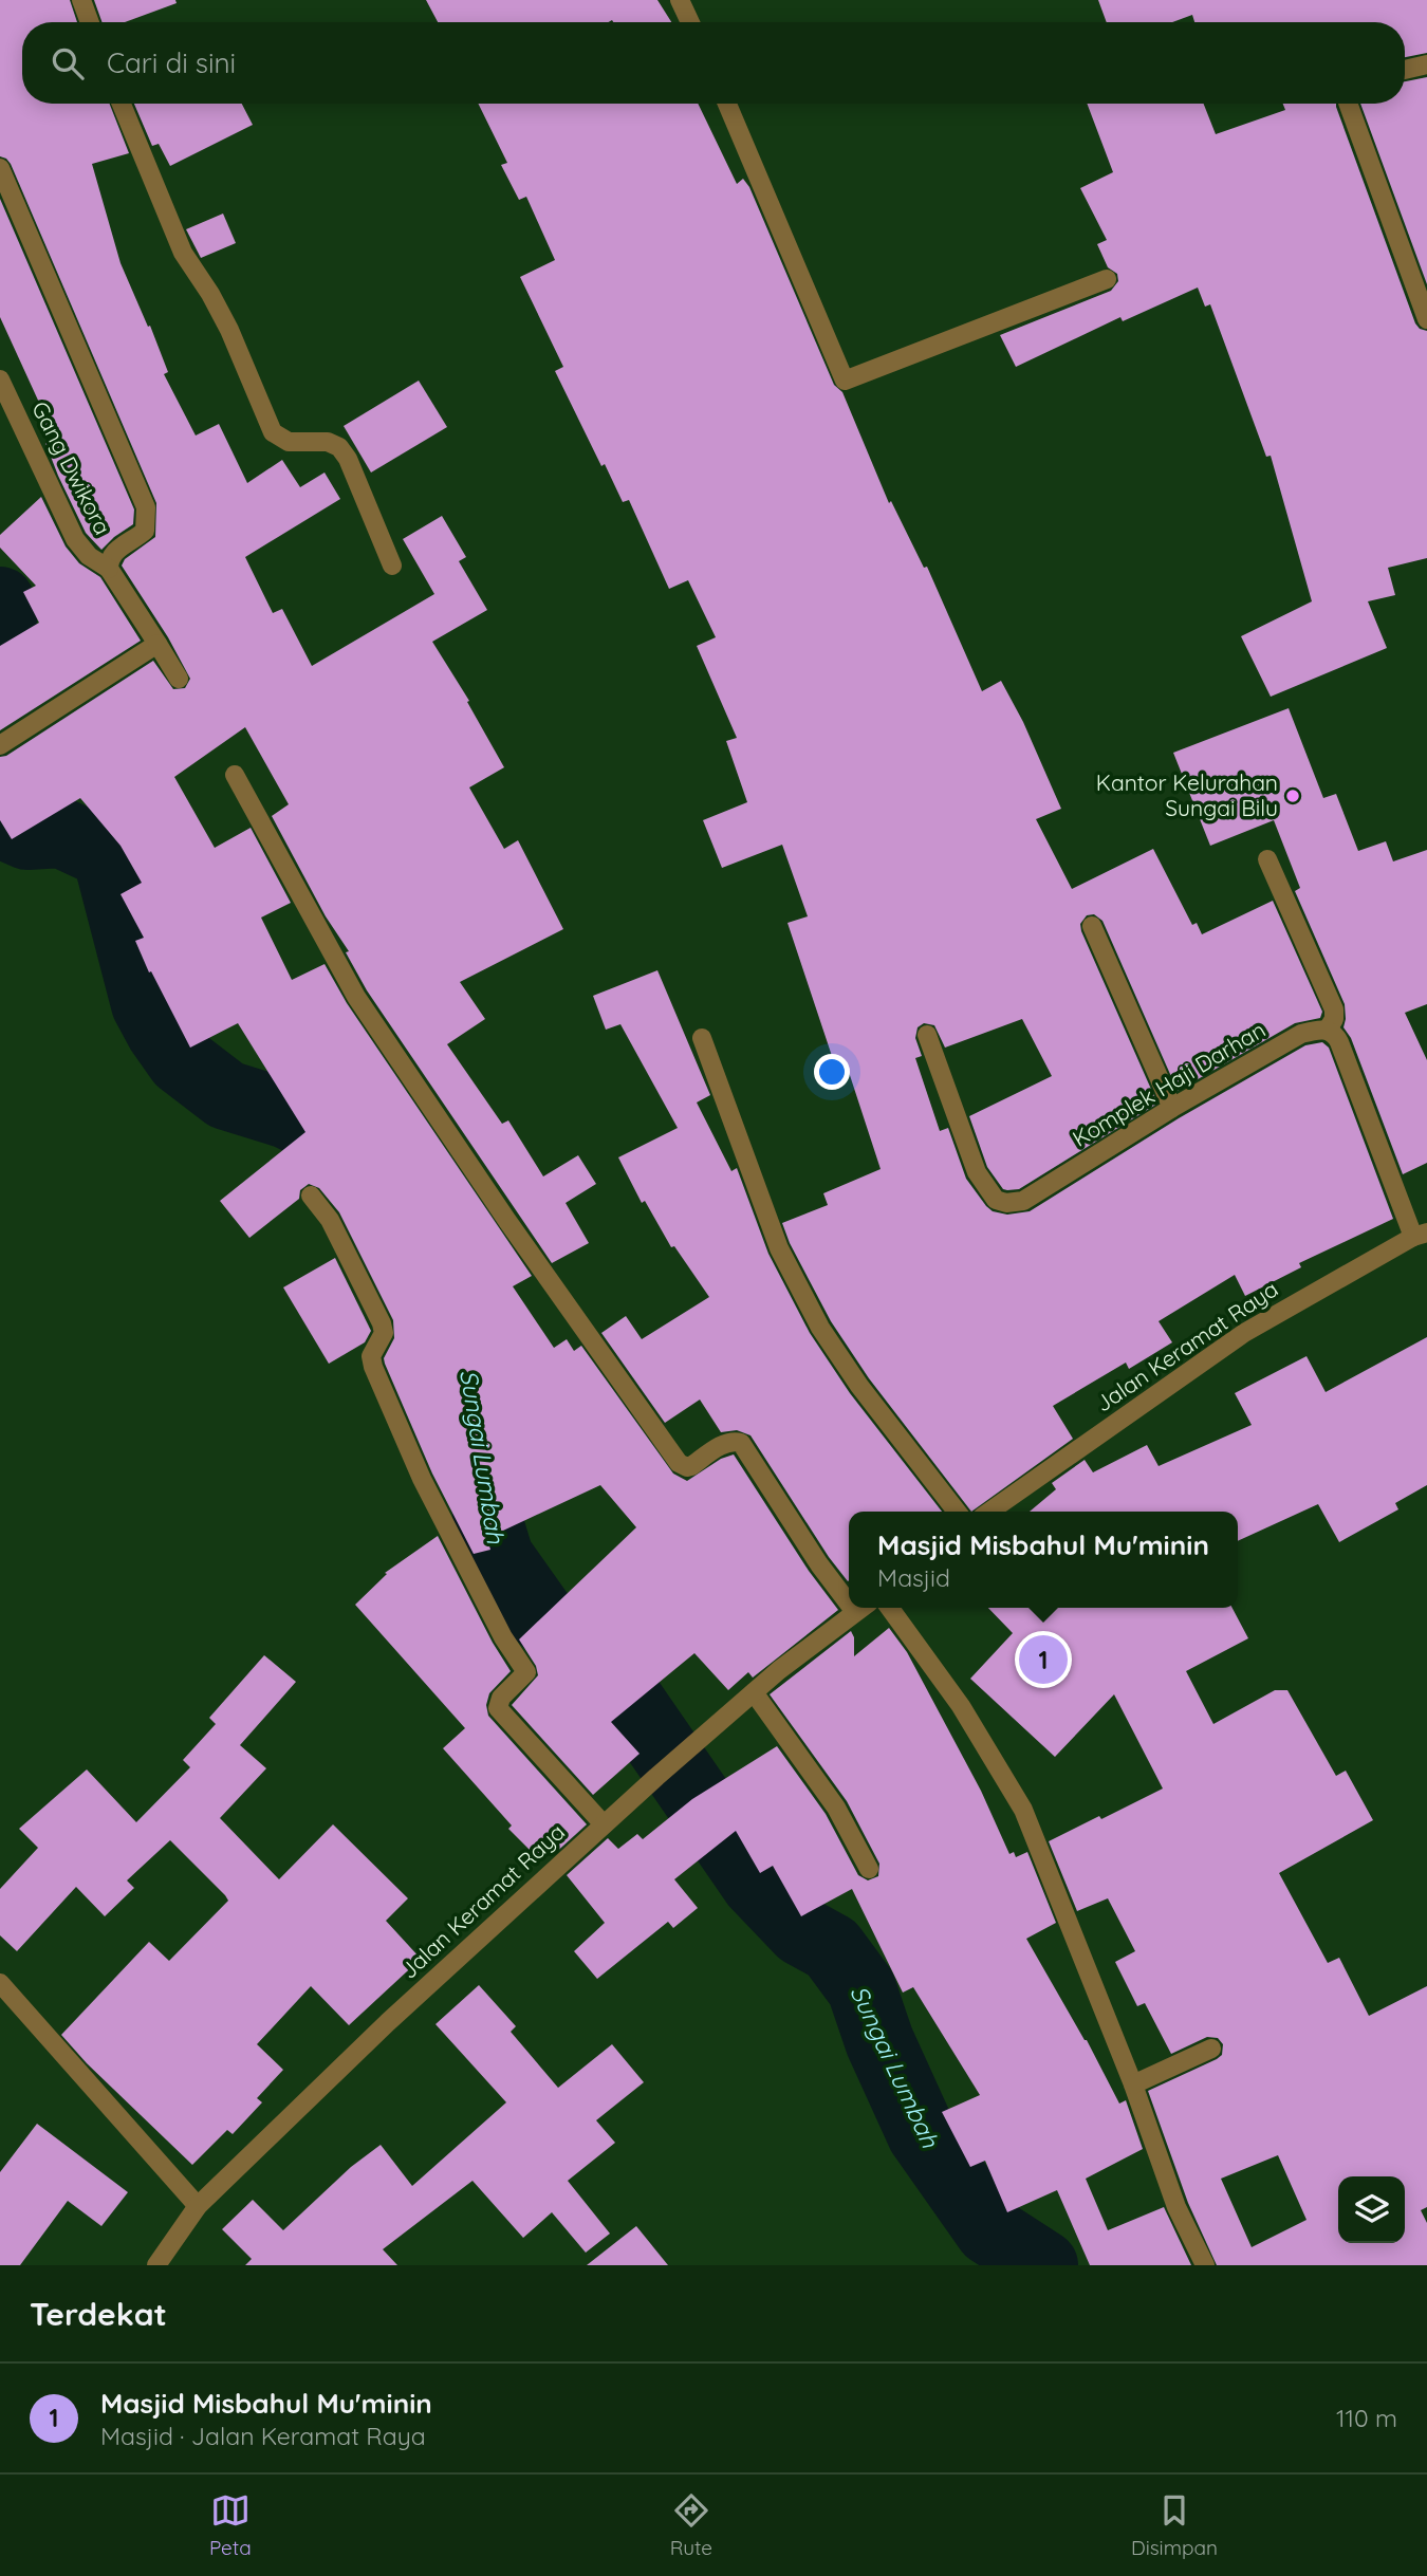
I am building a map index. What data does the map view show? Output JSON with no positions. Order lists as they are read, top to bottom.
{
  "streets": {
    "street": ["Gang Dwikora", "Komplek Haji Darhan", "Jalan Keramat Raya"]
  },
  "water": ["Sungai Lumbah"],
  "places": ["Kantor Kelurahan Sungai Bilu"],
  "page": {
    "search": "Cari di sini",
    "popup": ["Masjid Misbahul Mu'minin", "Masjid"],
    "pins": "1",
    "heading": "Terdekat",
    "list": [
      {
        "mark": "1",
        "name": "Masjid Misbahul Mu'minin",
        "note": "Masjid · Jalan Keramat Raya",
        "value": "110 m"
      }
    ],
    "nav": ["Peta", "Rute", "Disimpan"]
  }
}
